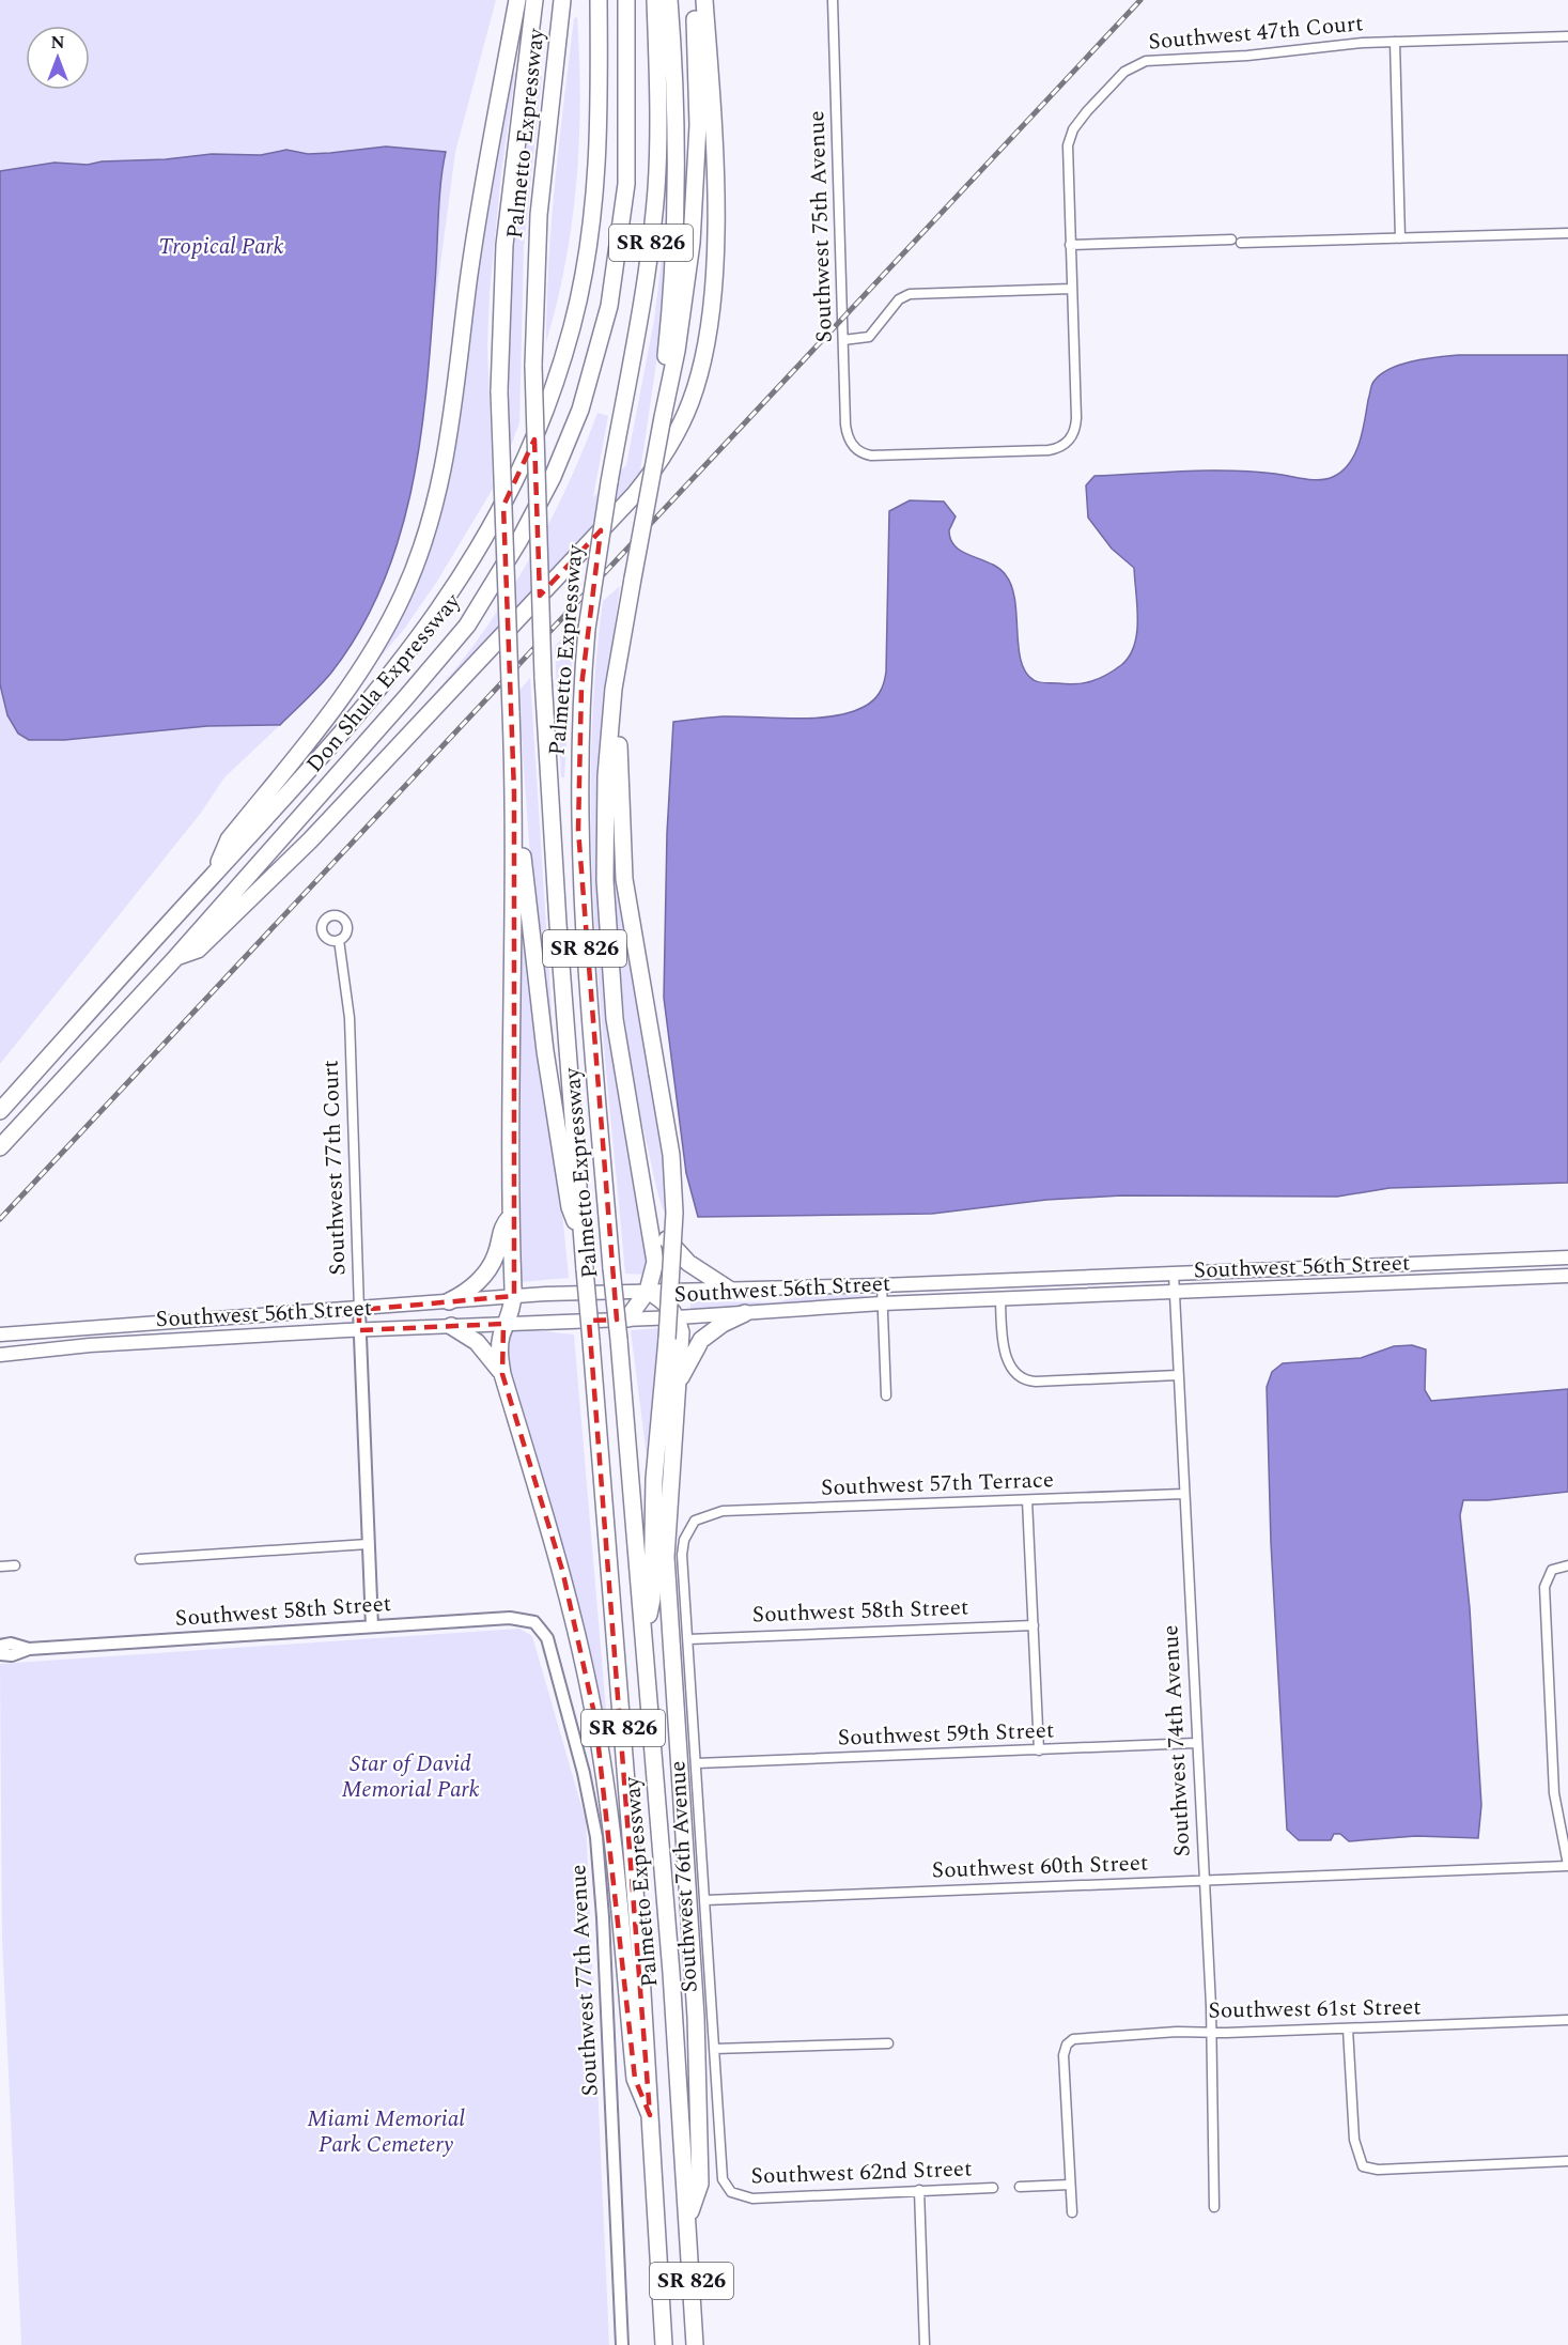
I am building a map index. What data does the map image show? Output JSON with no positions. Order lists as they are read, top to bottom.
{
  "streets": {
    "highway": ["Palmetto Expressway", "SR 826", "Don Shula Expressway"],
    "main road": ["Southwest 56th Street"],
    "street": [
      "Southwest 47th Court",
      "Southwest 75th Avenue",
      "Southwest 77th Court",
      "Southwest 57th Terrace",
      "Southwest 58th Street",
      "Southwest 59th Street",
      "Southwest 74th Avenue",
      "Southwest 60th Street",
      "Southwest 76th Avenue",
      "Southwest 77th Avenue",
      "Southwest 61st Street",
      "Southwest 62nd Street"
    ]
  },
  "crossings": [
    ["Southwest 47th Court", "Southwest 75th Avenue"],
    ["Southwest 77th Court", "Southwest 56th Street"],
    ["Southwest 77th Court", "Southwest 58th Street"],
    ["Southwest 56th Street", "Southwest 74th Avenue"],
    ["Southwest 57th Terrace", "Southwest 74th Avenue"],
    ["Southwest 57th Terrace", "Southwest 76th Avenue"],
    ["Southwest 58th Street", "Southwest 76th Avenue"],
    ["Southwest 58th Street", "Southwest 77th Avenue"],
    ["Southwest 59th Street", "Southwest 74th Avenue"],
    ["Southwest 59th Street", "Southwest 76th Avenue"],
    ["Southwest 74th Avenue", "Southwest 60th Street"],
    ["Southwest 74th Avenue", "Southwest 61st Street"],
    ["Southwest 60th Street", "Southwest 76th Avenue"],
    ["Southwest 76th Avenue", "Southwest 62nd Street"]
  ],
  "parks": ["Tropical Park", "Star of David Memorial Park", "Miami Memorial Park Cemetery"],
  "north": "top"
}
